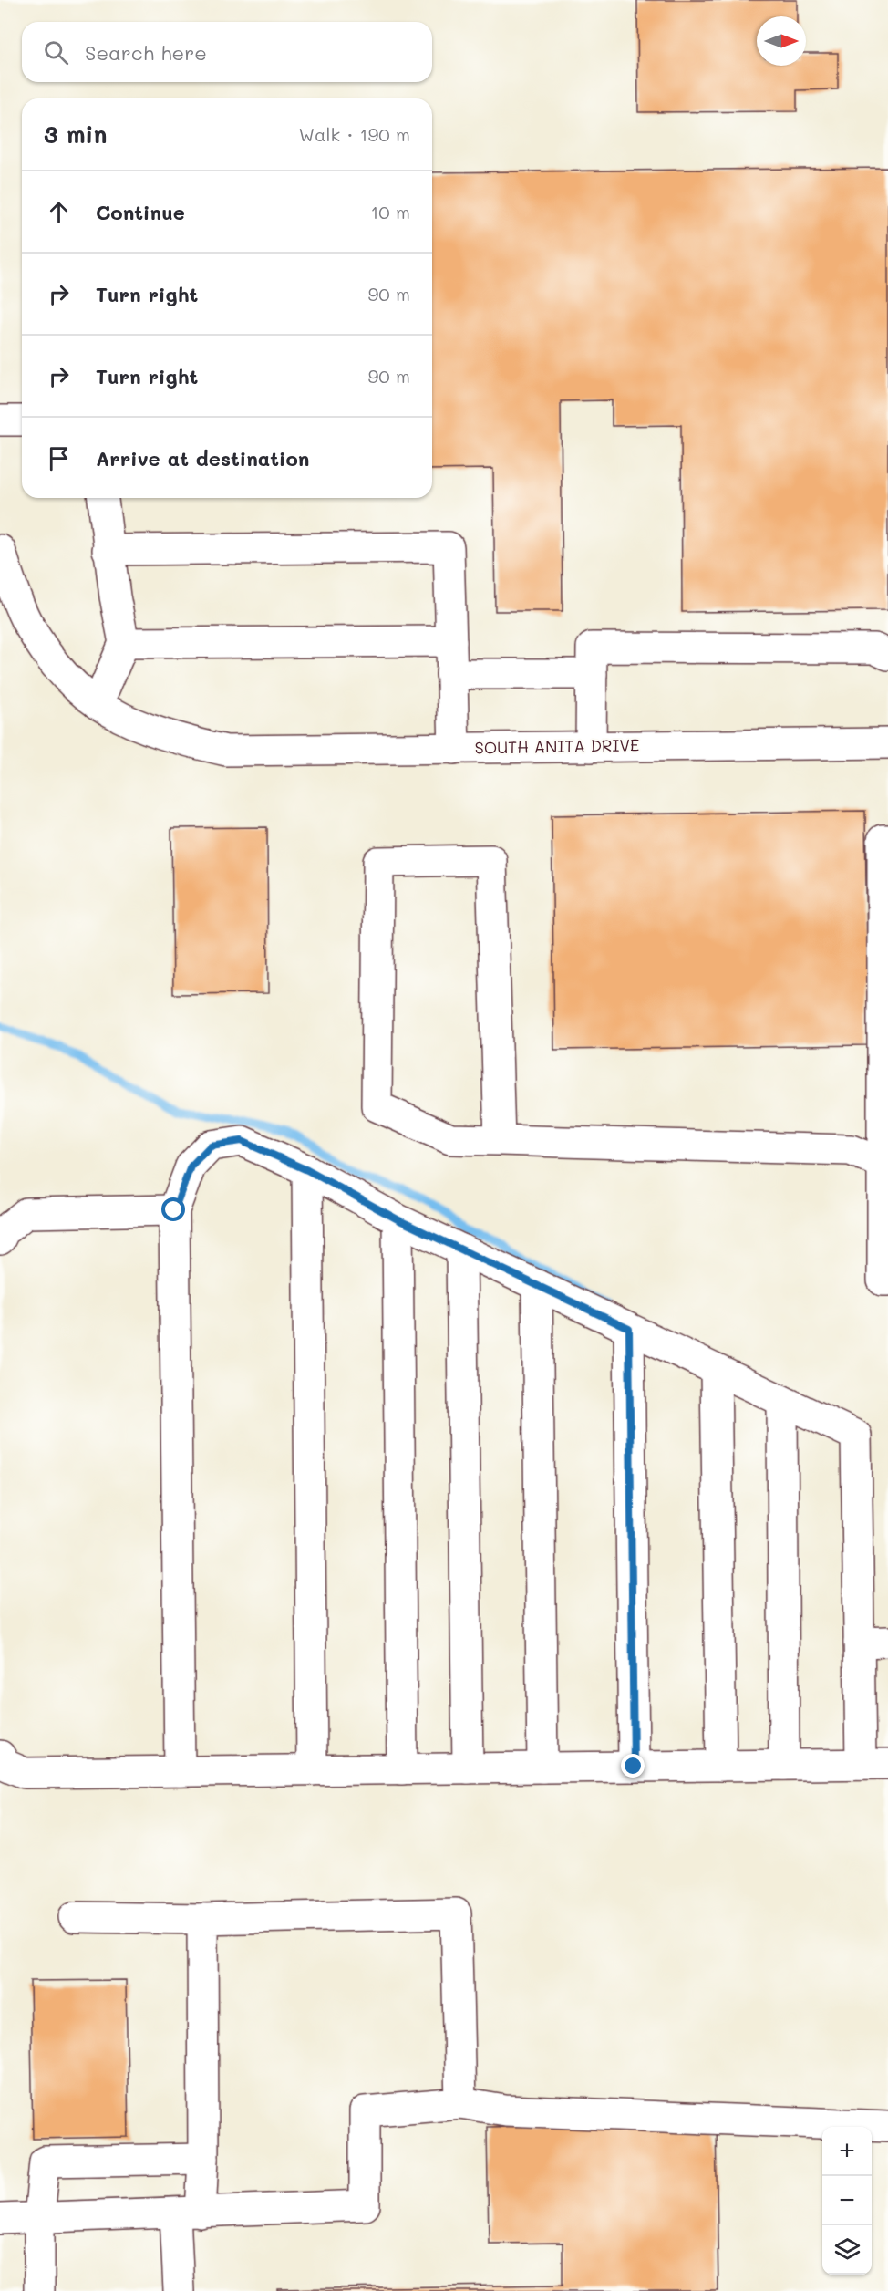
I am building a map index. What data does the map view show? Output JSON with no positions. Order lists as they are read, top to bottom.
{
  "streets": {
    "street": ["SOUTH ANITA DRIVE"]
  },
  "north": "right",
  "page": {
    "search": "Search here",
    "heading": ["3 min", "Walk · 190 m"],
    "list": [
      ["Continue", "10 m"],
      ["Turn right", "90 m"],
      ["Turn right", "90 m"],
      "Arrive at destination"
    ],
    "map_buttons": ["+", "−"]
  }
}
